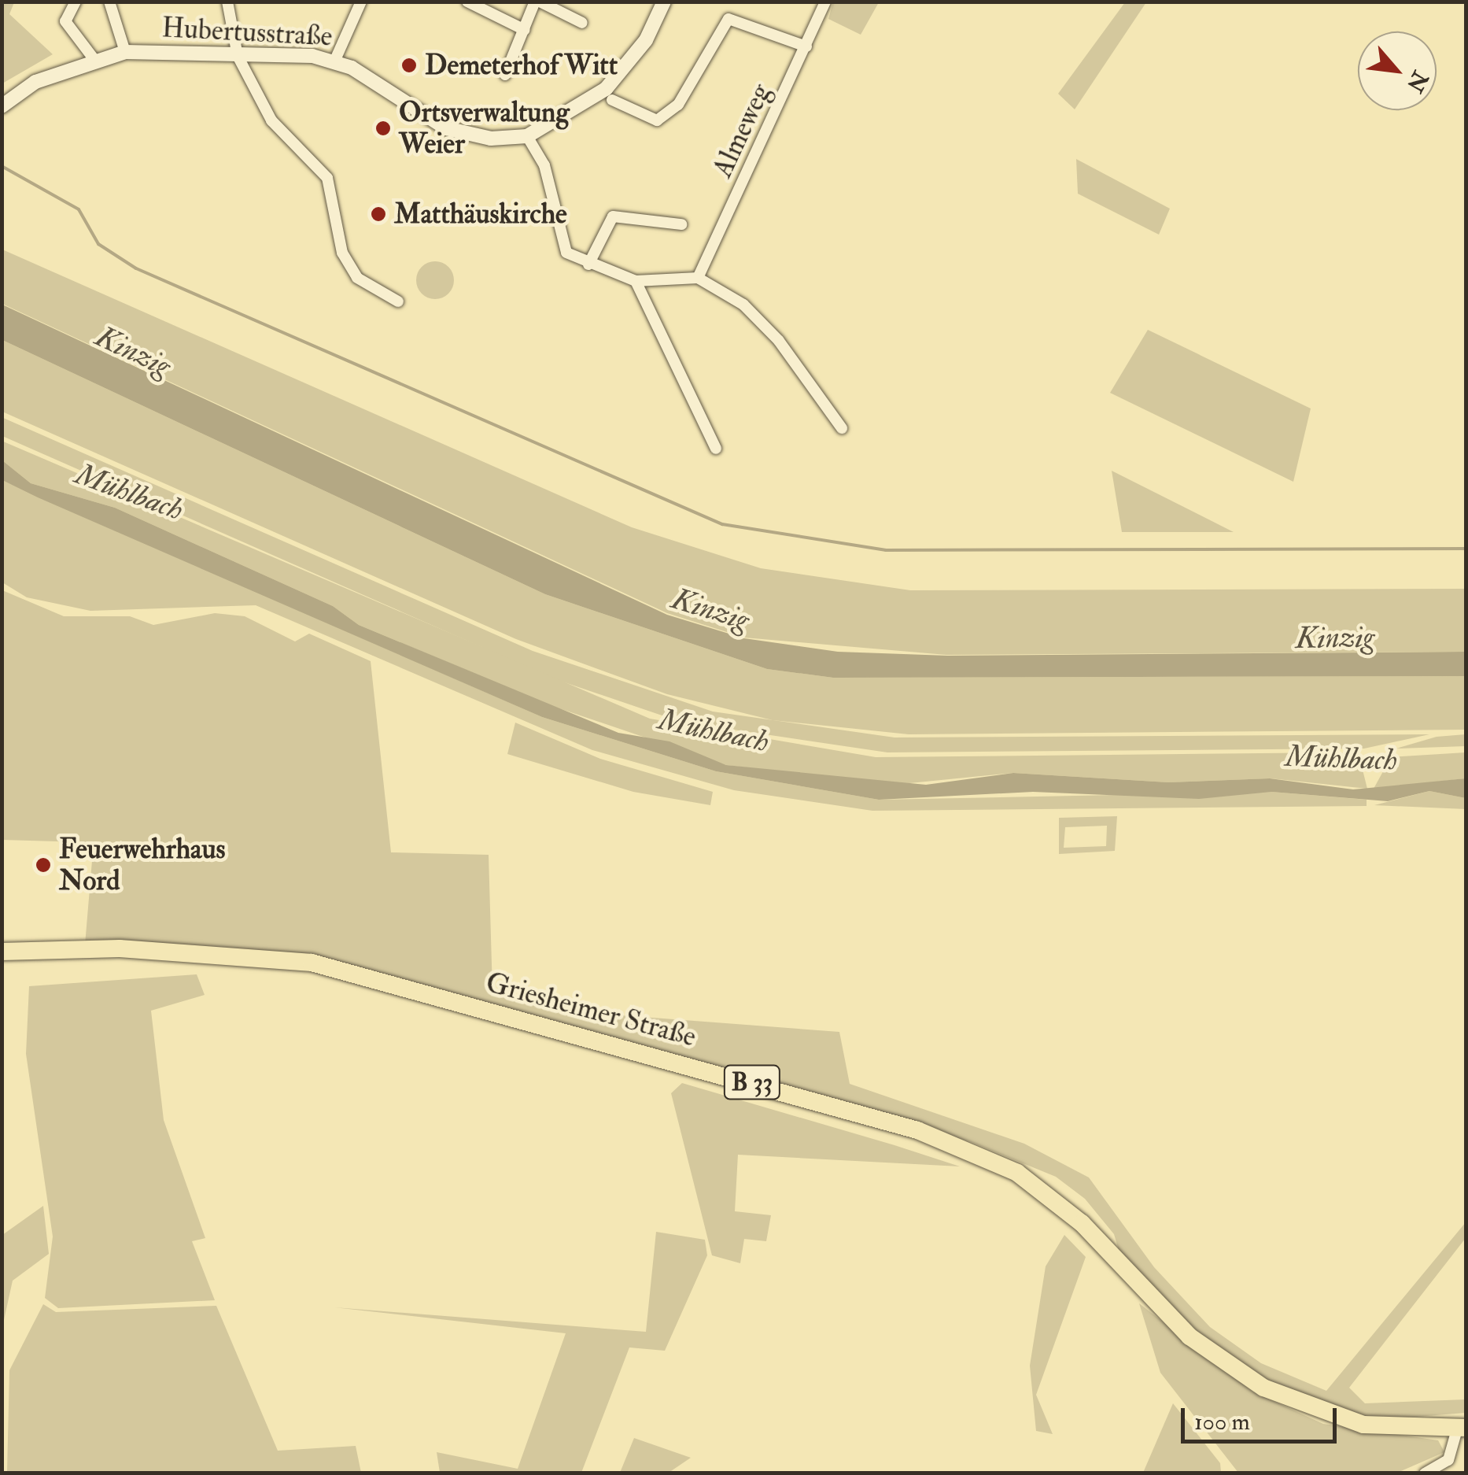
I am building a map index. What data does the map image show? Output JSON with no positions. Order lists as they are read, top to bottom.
{
  "streets": {
    "main road": ["Griesheimer Straße", "B 33"],
    "street": ["Hubertusstraße", "Almeweg"]
  },
  "water": ["Kinzig", "Mühlbach"],
  "places": [
    "Demeterhof Witt",
    "Ortsverwaltung Weier",
    "Matthäuskirche",
    "Feuerwehrhaus Nord"
  ],
  "scale_bar": "100 m",
  "north": "bottom right"
}
